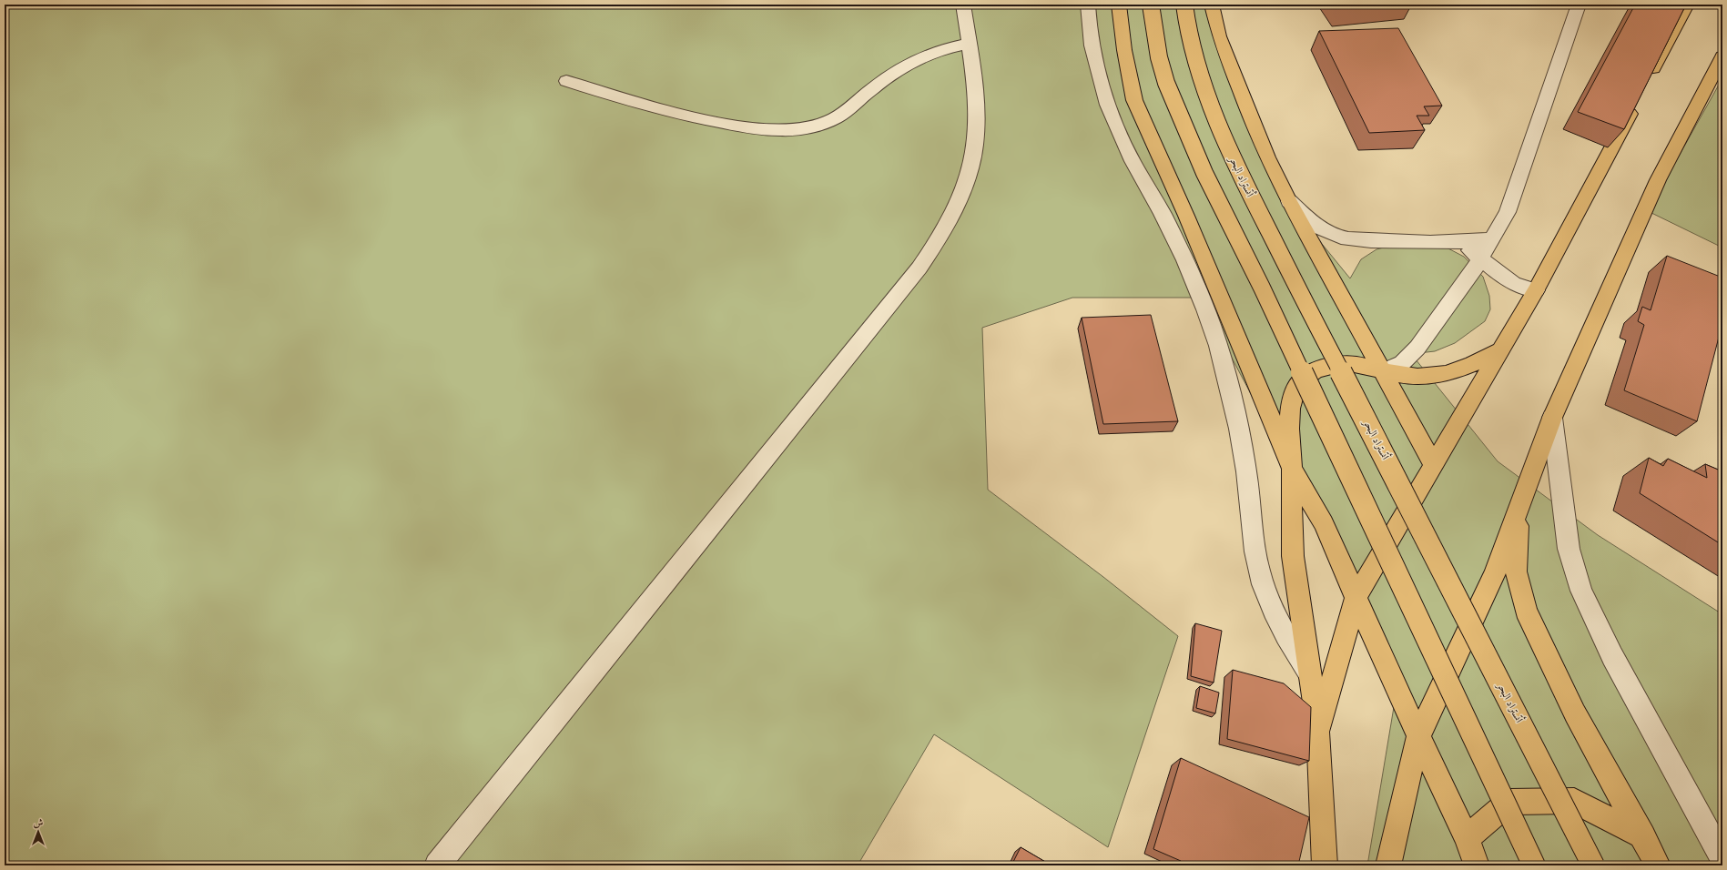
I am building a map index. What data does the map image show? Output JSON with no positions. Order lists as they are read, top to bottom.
{
  "streets": {
    "highway": ["أتستراد البحر"]
  },
  "north": "top"
}
